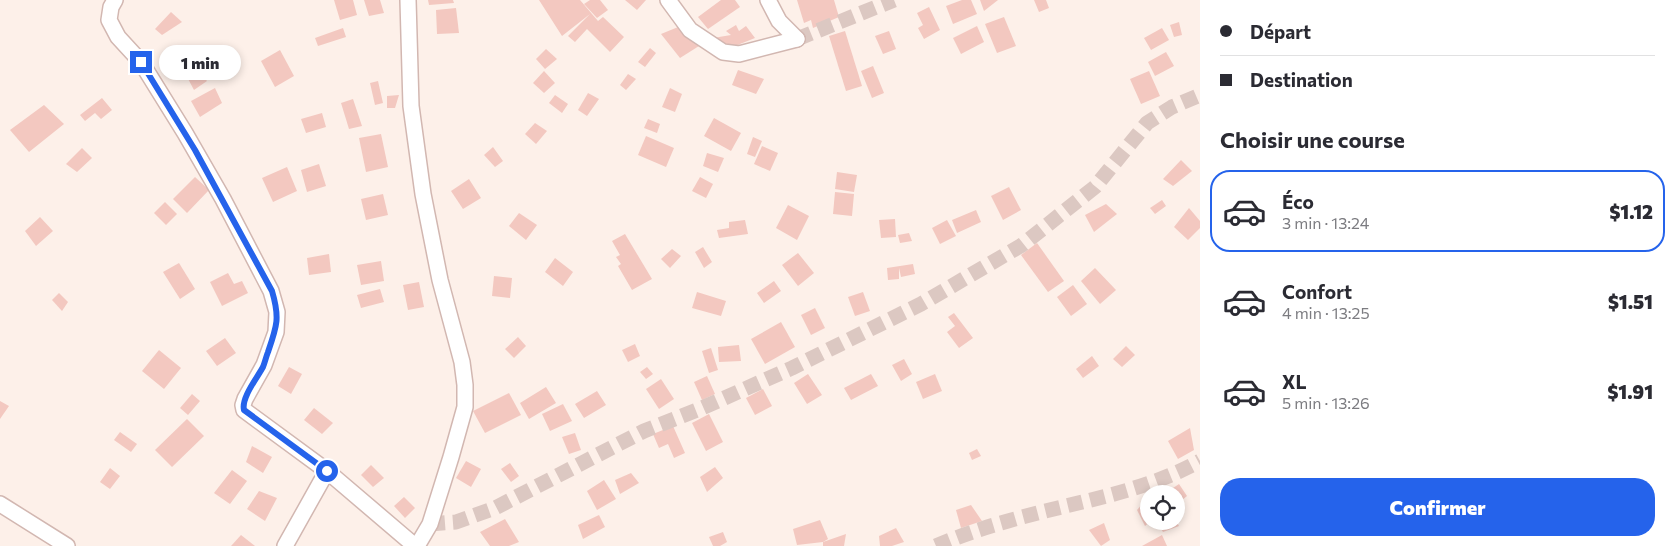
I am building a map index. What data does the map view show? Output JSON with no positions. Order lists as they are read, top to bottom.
{
  "page": {
    "banner": ["Départ", "Destination"],
    "bubble": "1 min",
    "heading": "Choisir une course",
    "list": [
      {
        "name": "Éco",
        "note": "3 min · 13:24",
        "value": "$1.12"
      },
      {
        "name": "Confort",
        "note": "4 min · 13:25",
        "value": "$1.51"
      },
      {
        "name": "XL",
        "note": "5 min · 13:26",
        "value": "$1.91"
      }
    ],
    "buttons": "Confirmer"
  }
}
